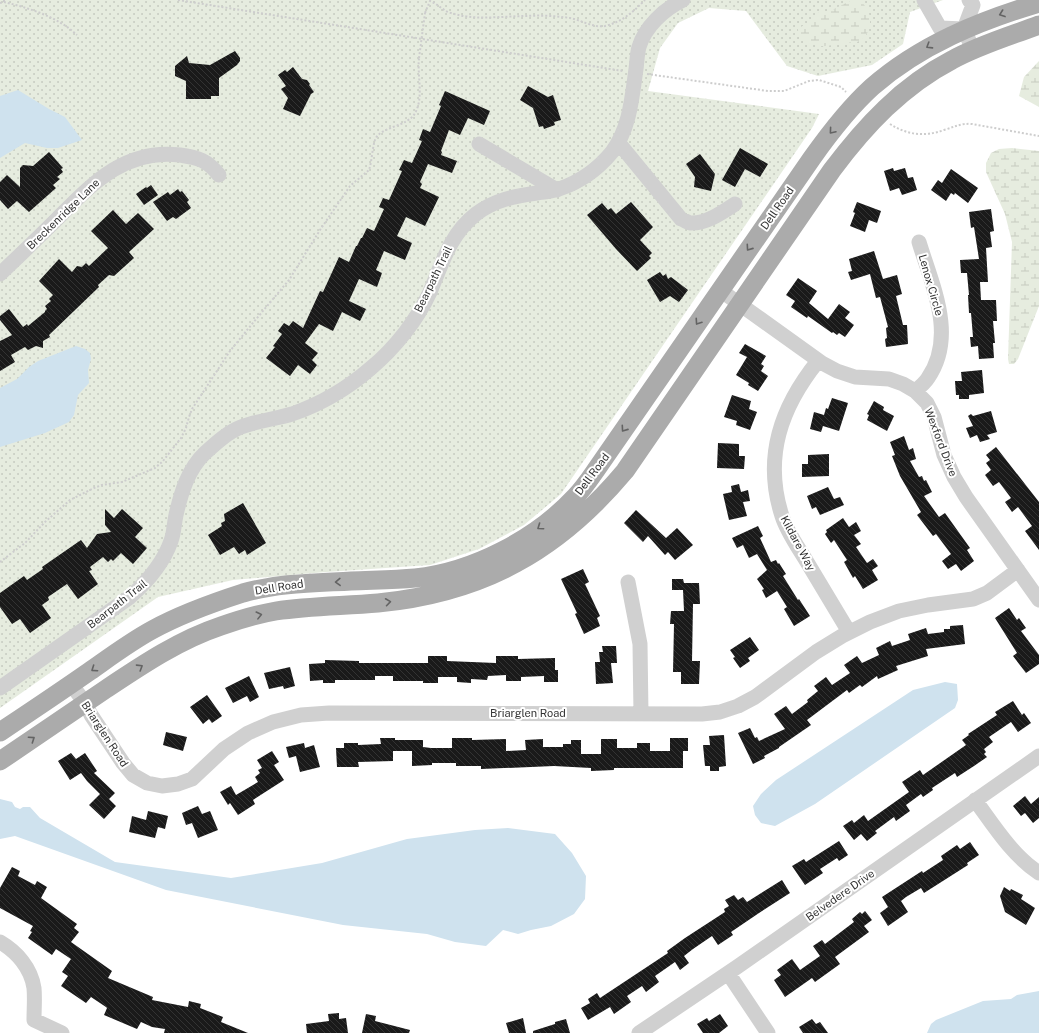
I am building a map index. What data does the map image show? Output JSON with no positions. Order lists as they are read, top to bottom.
{
  "streets": {
    "main road": ["Dell Road"],
    "street": [
      "Breckenridge Lane",
      "Bearpath Trail",
      "Lenox Circle",
      "Wexford Drive",
      "Kildare Way",
      "Briarglen Road",
      "Belvedere Drive"
    ]
  },
  "crossings": [
    ["Dell Road", "Wexford Drive"],
    ["Dell Road", "Briarglen Road"],
    ["Lenox Circle", "Wexford Drive"],
    ["Wexford Drive", "Kildare Way"],
    ["Wexford Drive", "Briarglen Road"],
    ["Kildare Way", "Briarglen Road"]
  ]
}
